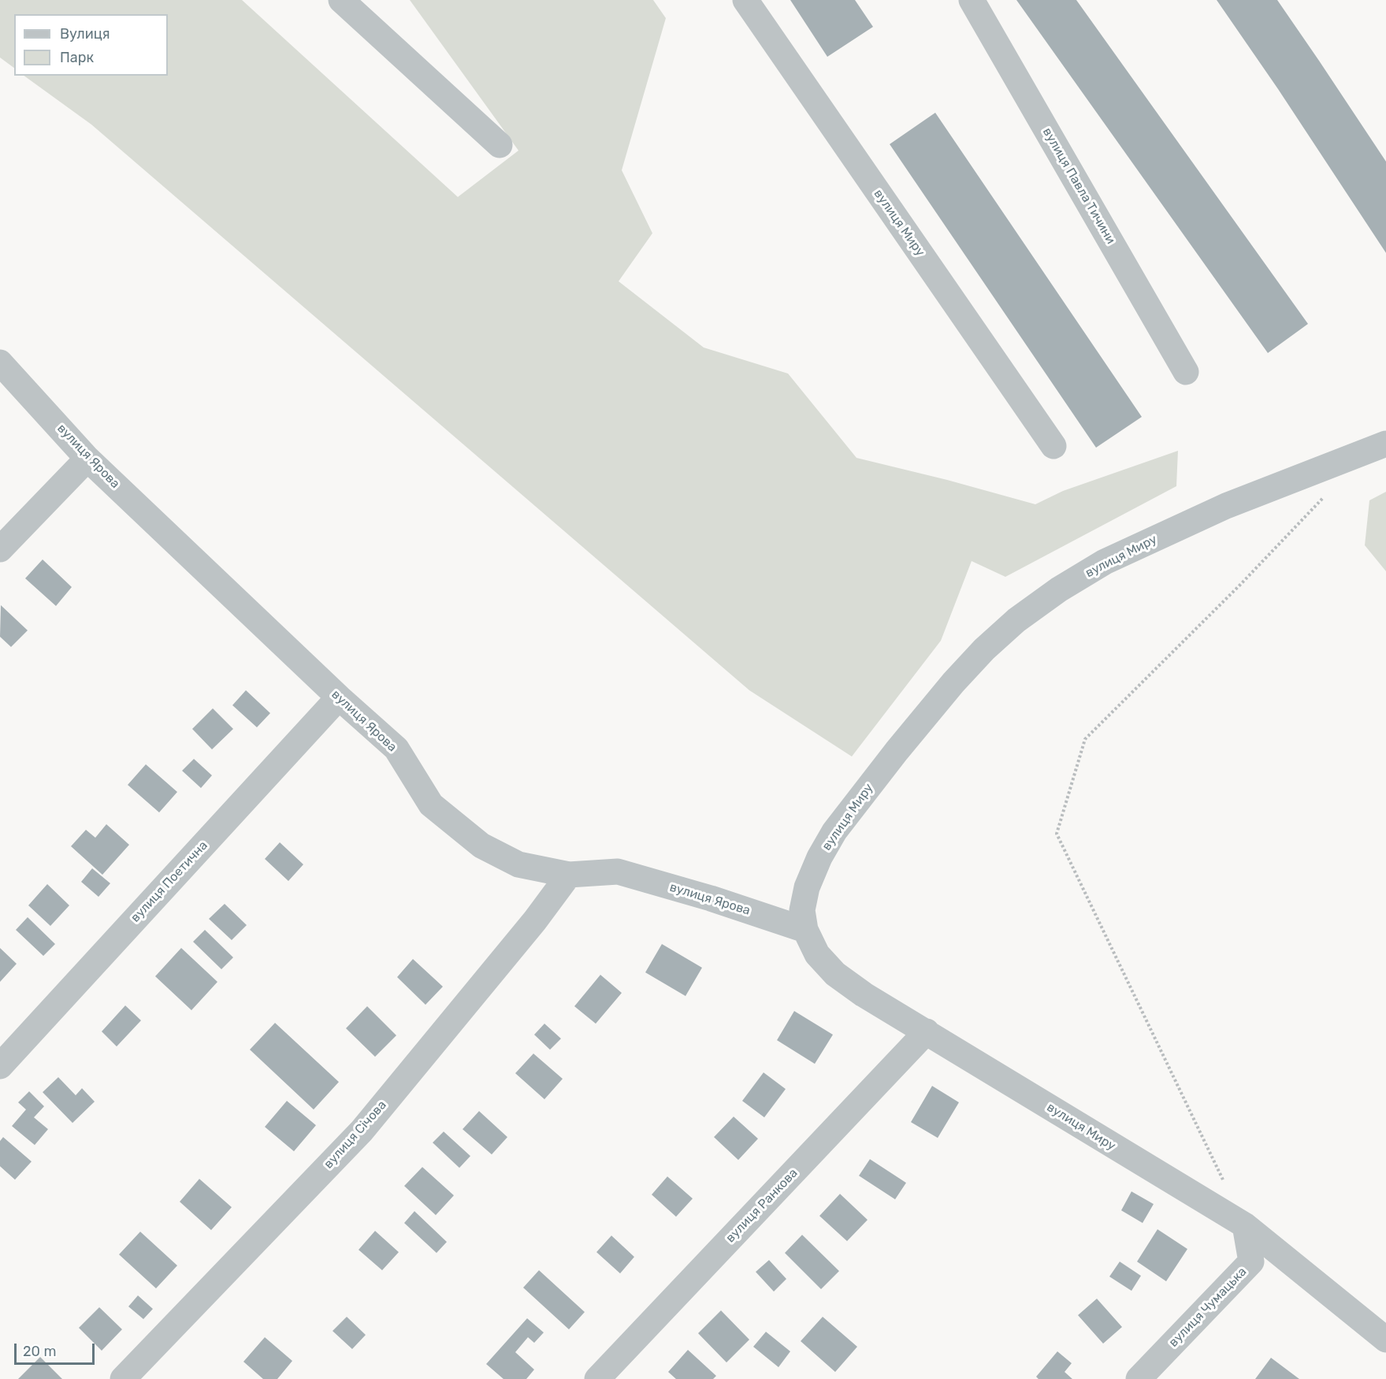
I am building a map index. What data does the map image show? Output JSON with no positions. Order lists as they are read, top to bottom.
{
  "streets": {
    "street": [
      "вулиця Павла Тичини",
      "вулиця Миру",
      "вулиця Ярова",
      "вулиця Поетична",
      "вулиця Січова",
      "вулиця Ранкова",
      "вулиця Чумацька"
    ]
  },
  "crossings": [
    ["вулиця Миру", "вулиця Ярова"],
    ["вулиця Миру", "вулиця Ранкова"],
    ["вулиця Миру", "вулиця Чумацька"],
    ["вулиця Ярова", "вулиця Поетична"],
    ["вулиця Ярова", "вулиця Січова"]
  ],
  "legend": ["Вулиця", "Парк"],
  "scale_bar": "20 m"
}
